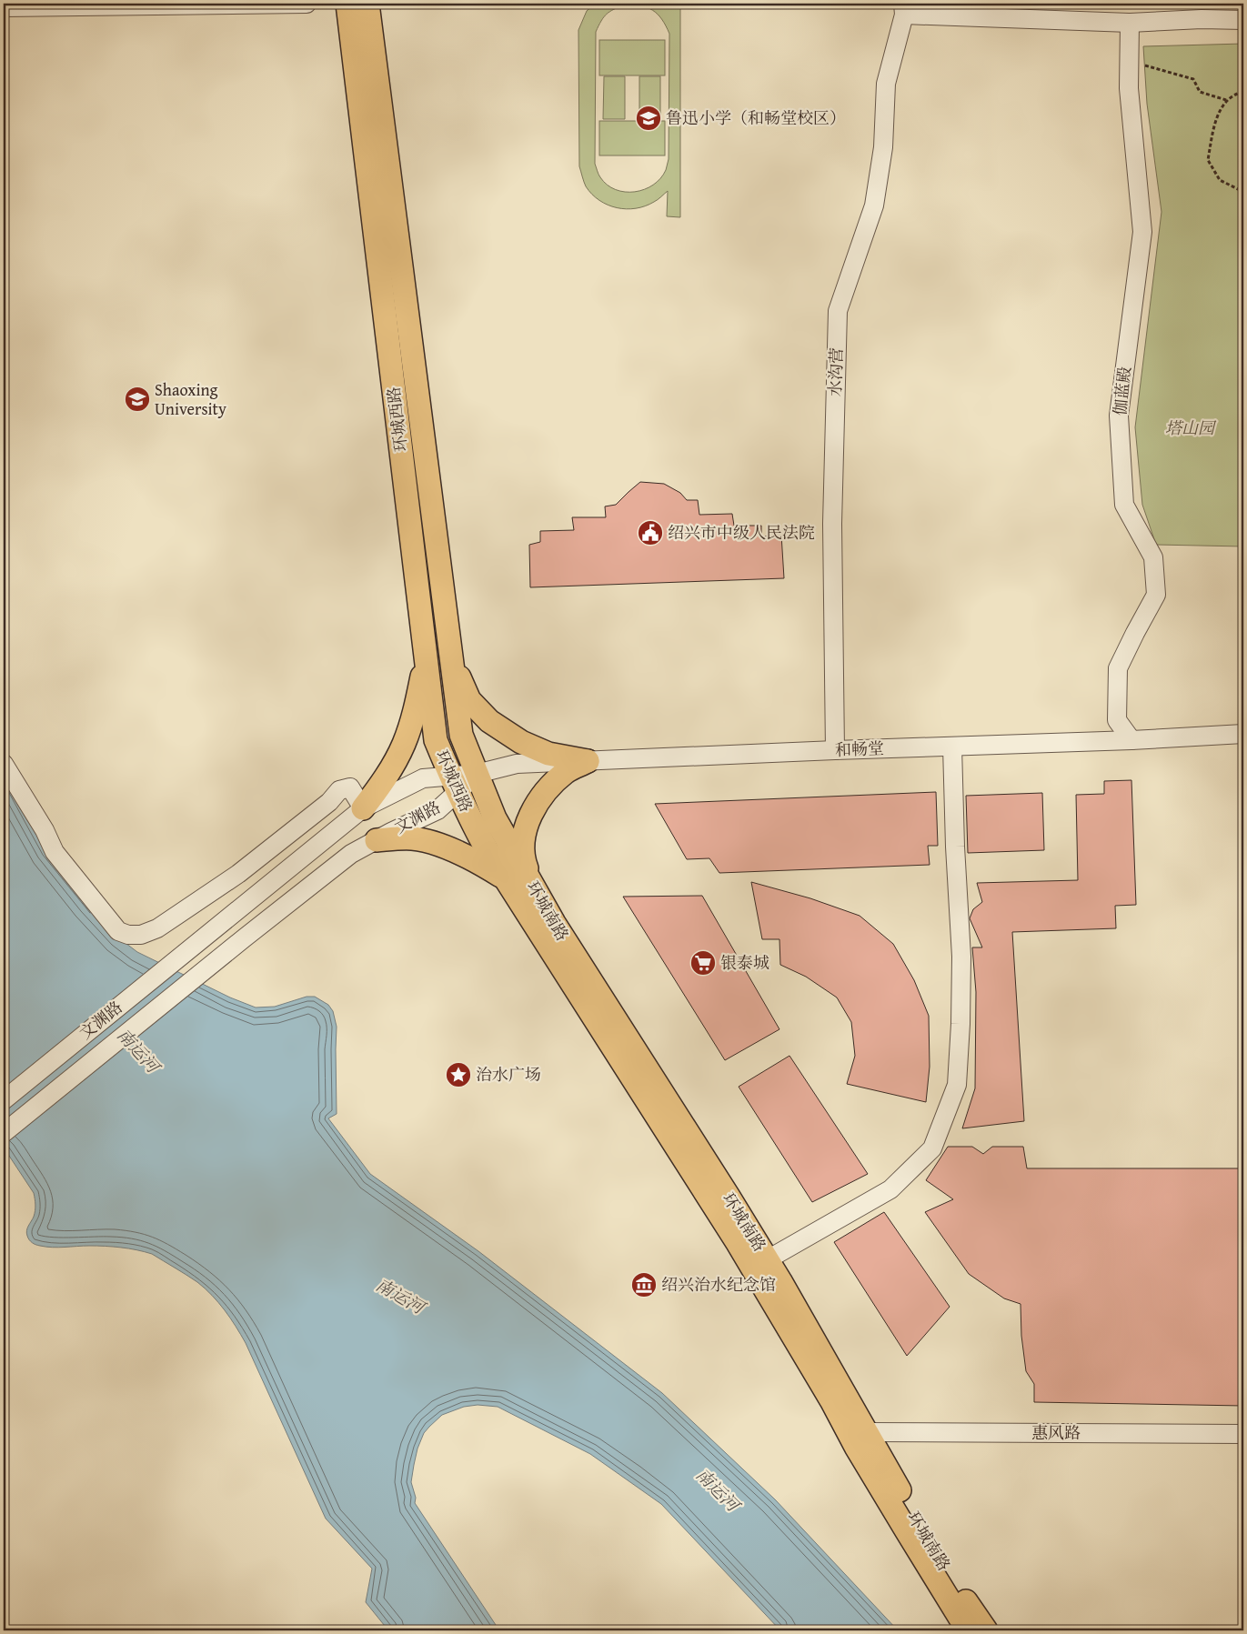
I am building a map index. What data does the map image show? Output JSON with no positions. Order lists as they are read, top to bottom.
{
  "streets": {
    "main road": ["环城西路", "环城南路"],
    "street": [
      "水沟营",
      "伽蓝殿",
      "和畅堂",
      "文渊路",
      "惠风路"
    ]
  },
  "crossings": [
    ["水沟营", "和畅堂"],
    ["伽蓝殿", "和畅堂"],
    ["环城西路", "和畅堂"],
    ["环城西路", "文渊路"],
    ["环城西路", "环城南路"],
    ["和畅堂", "文渊路"],
    ["环城南路", "惠风路"]
  ],
  "water": ["南运河"],
  "parks": ["塔山园"],
  "places": {
    "school or university": ["鲁迅小学（和畅堂校区）", "Shaoxing University"],
    "public building": ["绍兴市中级人民法院"],
    "supermarket": ["银泰城"],
    "place": ["治水广场"],
    "museum": ["绍兴治水纪念馆"]
  }
}
